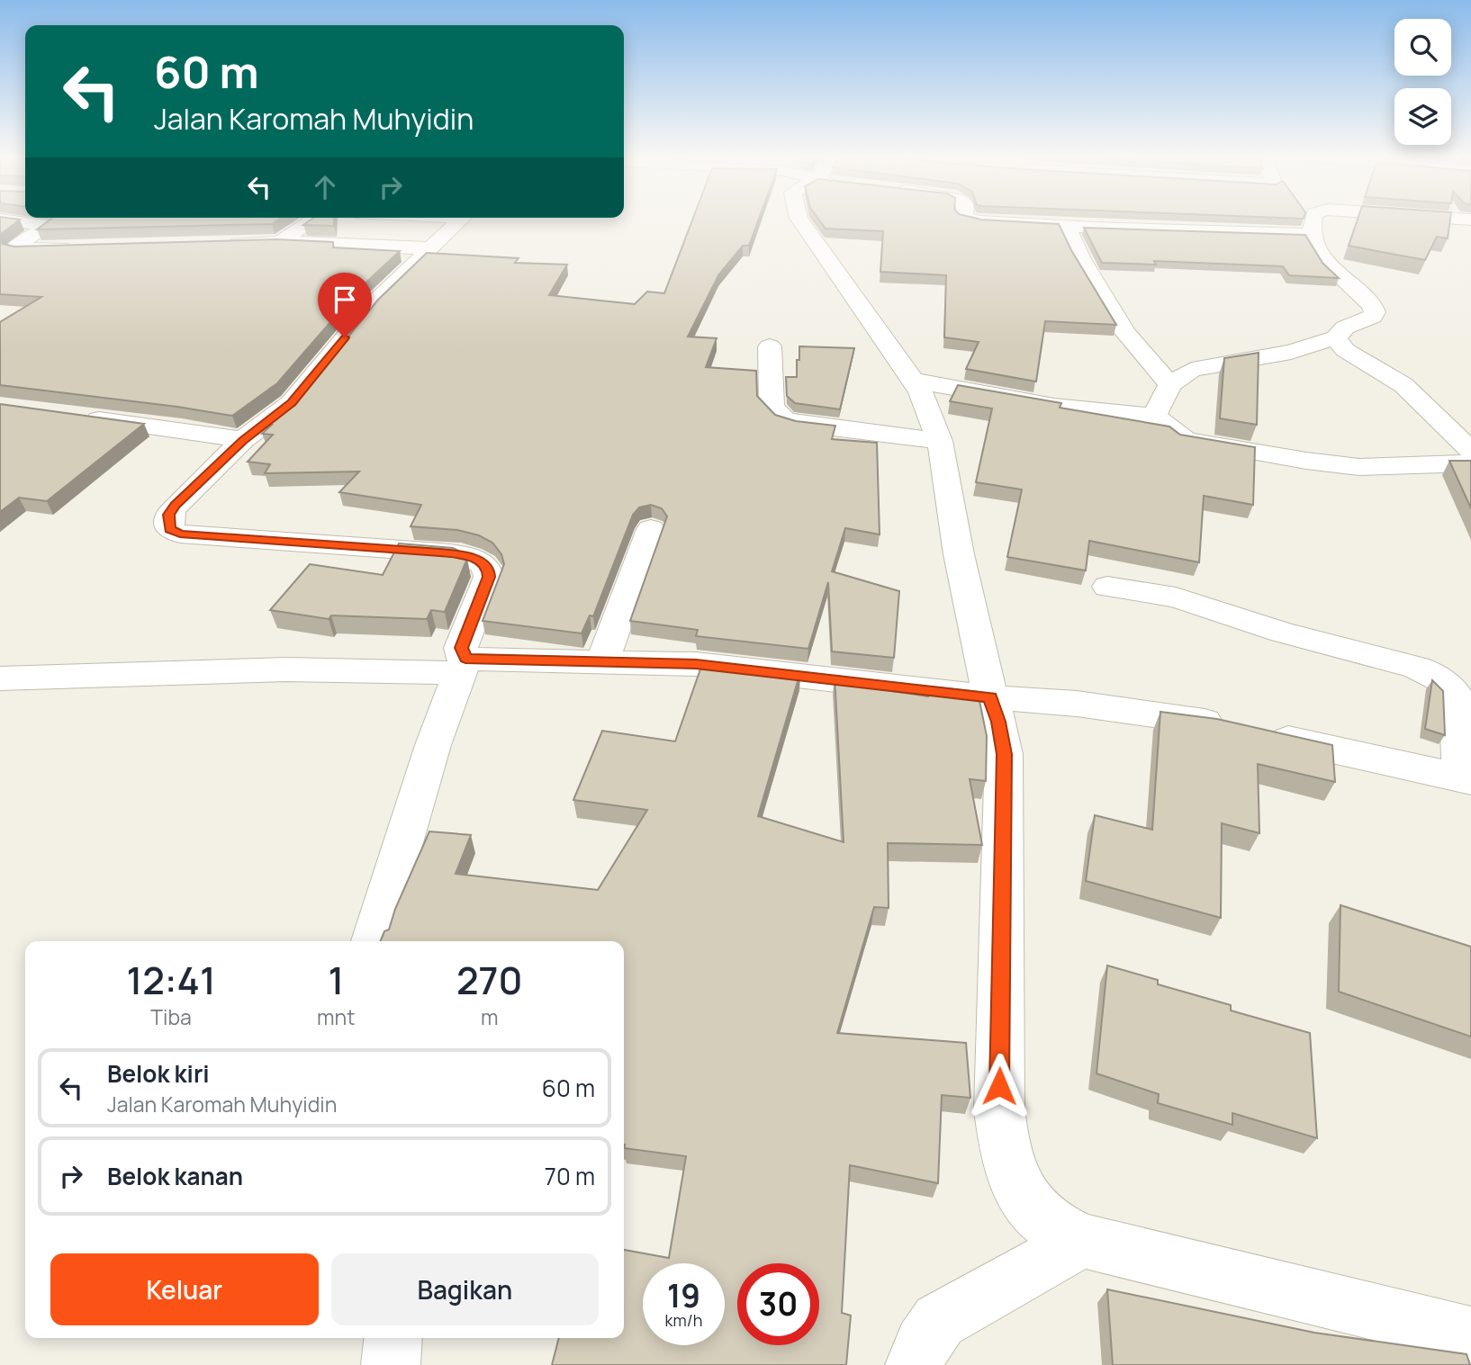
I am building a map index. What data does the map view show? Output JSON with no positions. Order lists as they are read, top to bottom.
{
  "page": {
    "turn": ["60 m", "Jalan Karomah Muhyidin"],
    "eta": [
      "12:41",
      "Tiba",
      "1",
      "mnt",
      "270",
      "m"
    ],
    "list": [
      {
        "name": "Belok kiri",
        "note": "Jalan Karomah Muhyidin",
        "value": "60 m"
      },
      {
        "name": "Belok kanan",
        "value": "70 m"
      }
    ],
    "buttons": ["Keluar", "Bagikan"],
    "speed": "19 km/h",
    "limit": "30"
  }
}
